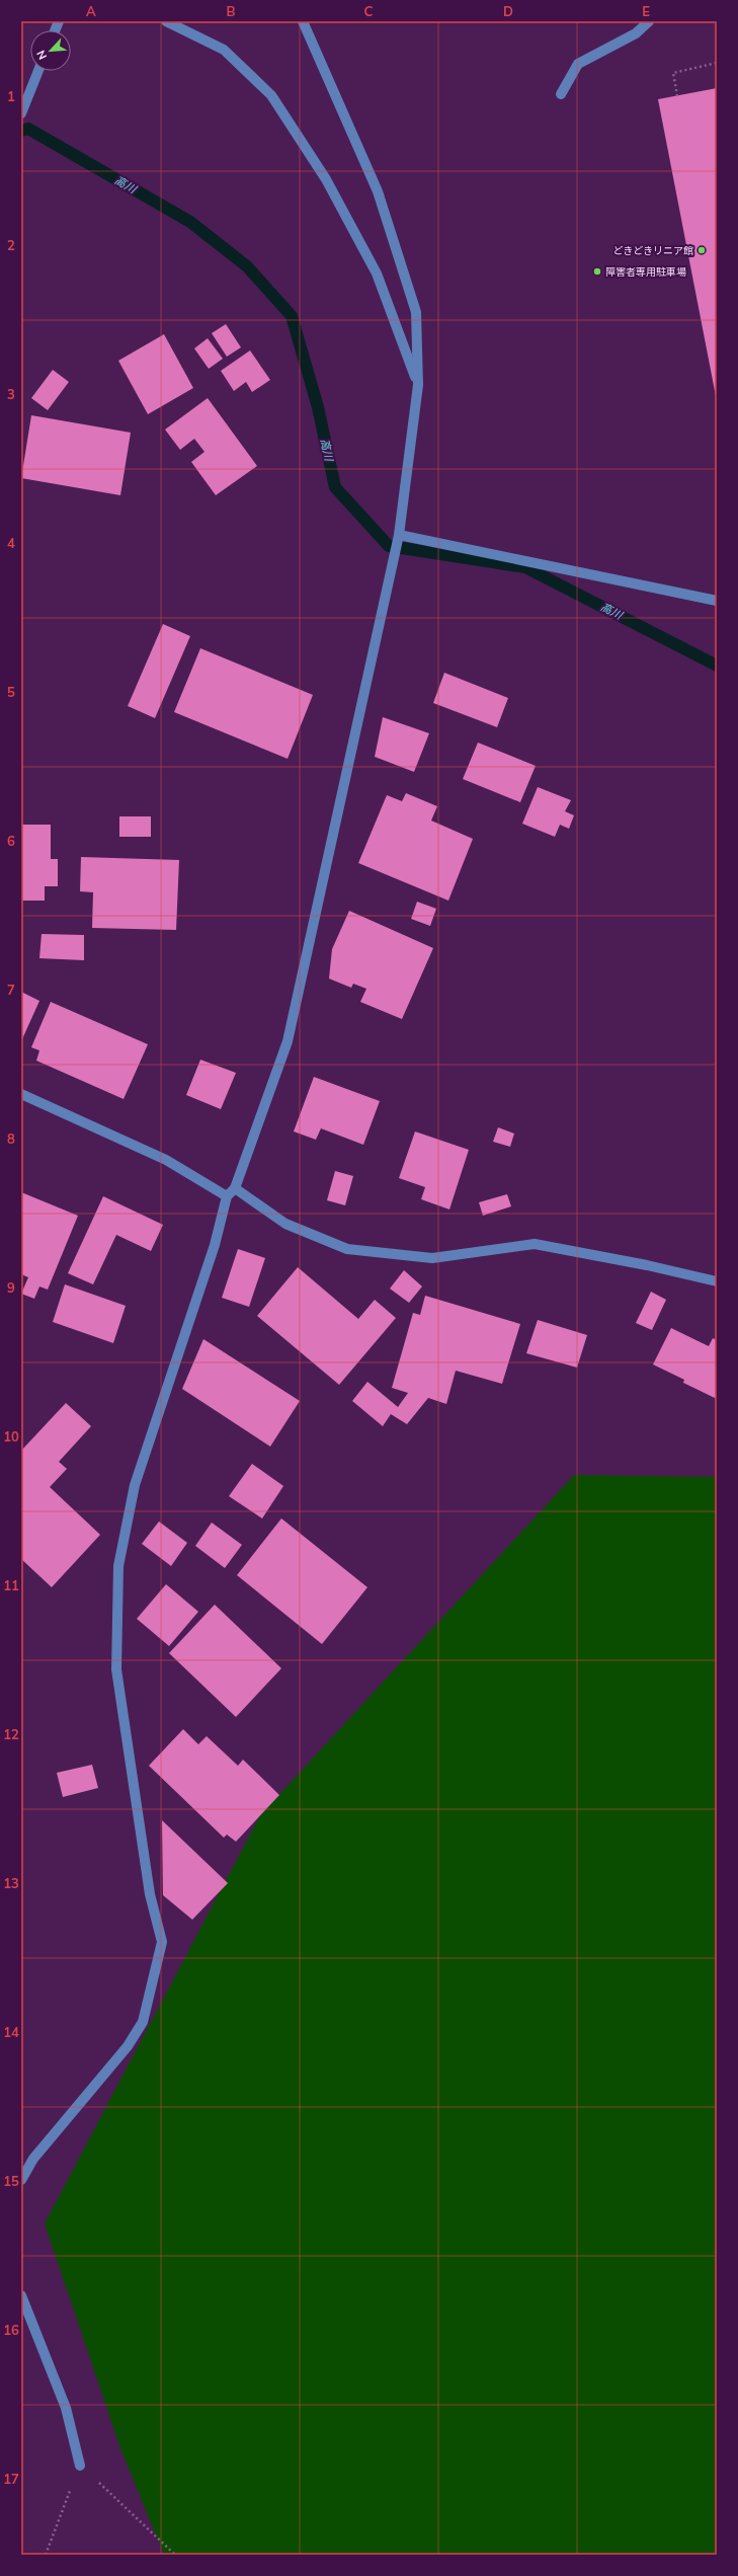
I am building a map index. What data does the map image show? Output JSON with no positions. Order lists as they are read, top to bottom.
{
  "water": ["高川"],
  "places": ["どきどきリニア館", "障害者専用駐車場"],
  "north": "bottom left",
  "grid": {
    "columns": [
      "A",
      "B",
      "C",
      "D",
      "E"
    ],
    "rows": [
      "1",
      "2",
      "3",
      "4",
      "5",
      "6",
      "7",
      "8",
      "9",
      "10",
      "11",
      "12",
      "13",
      "14",
      "15",
      "16",
      "17"
    ]
  }
}
